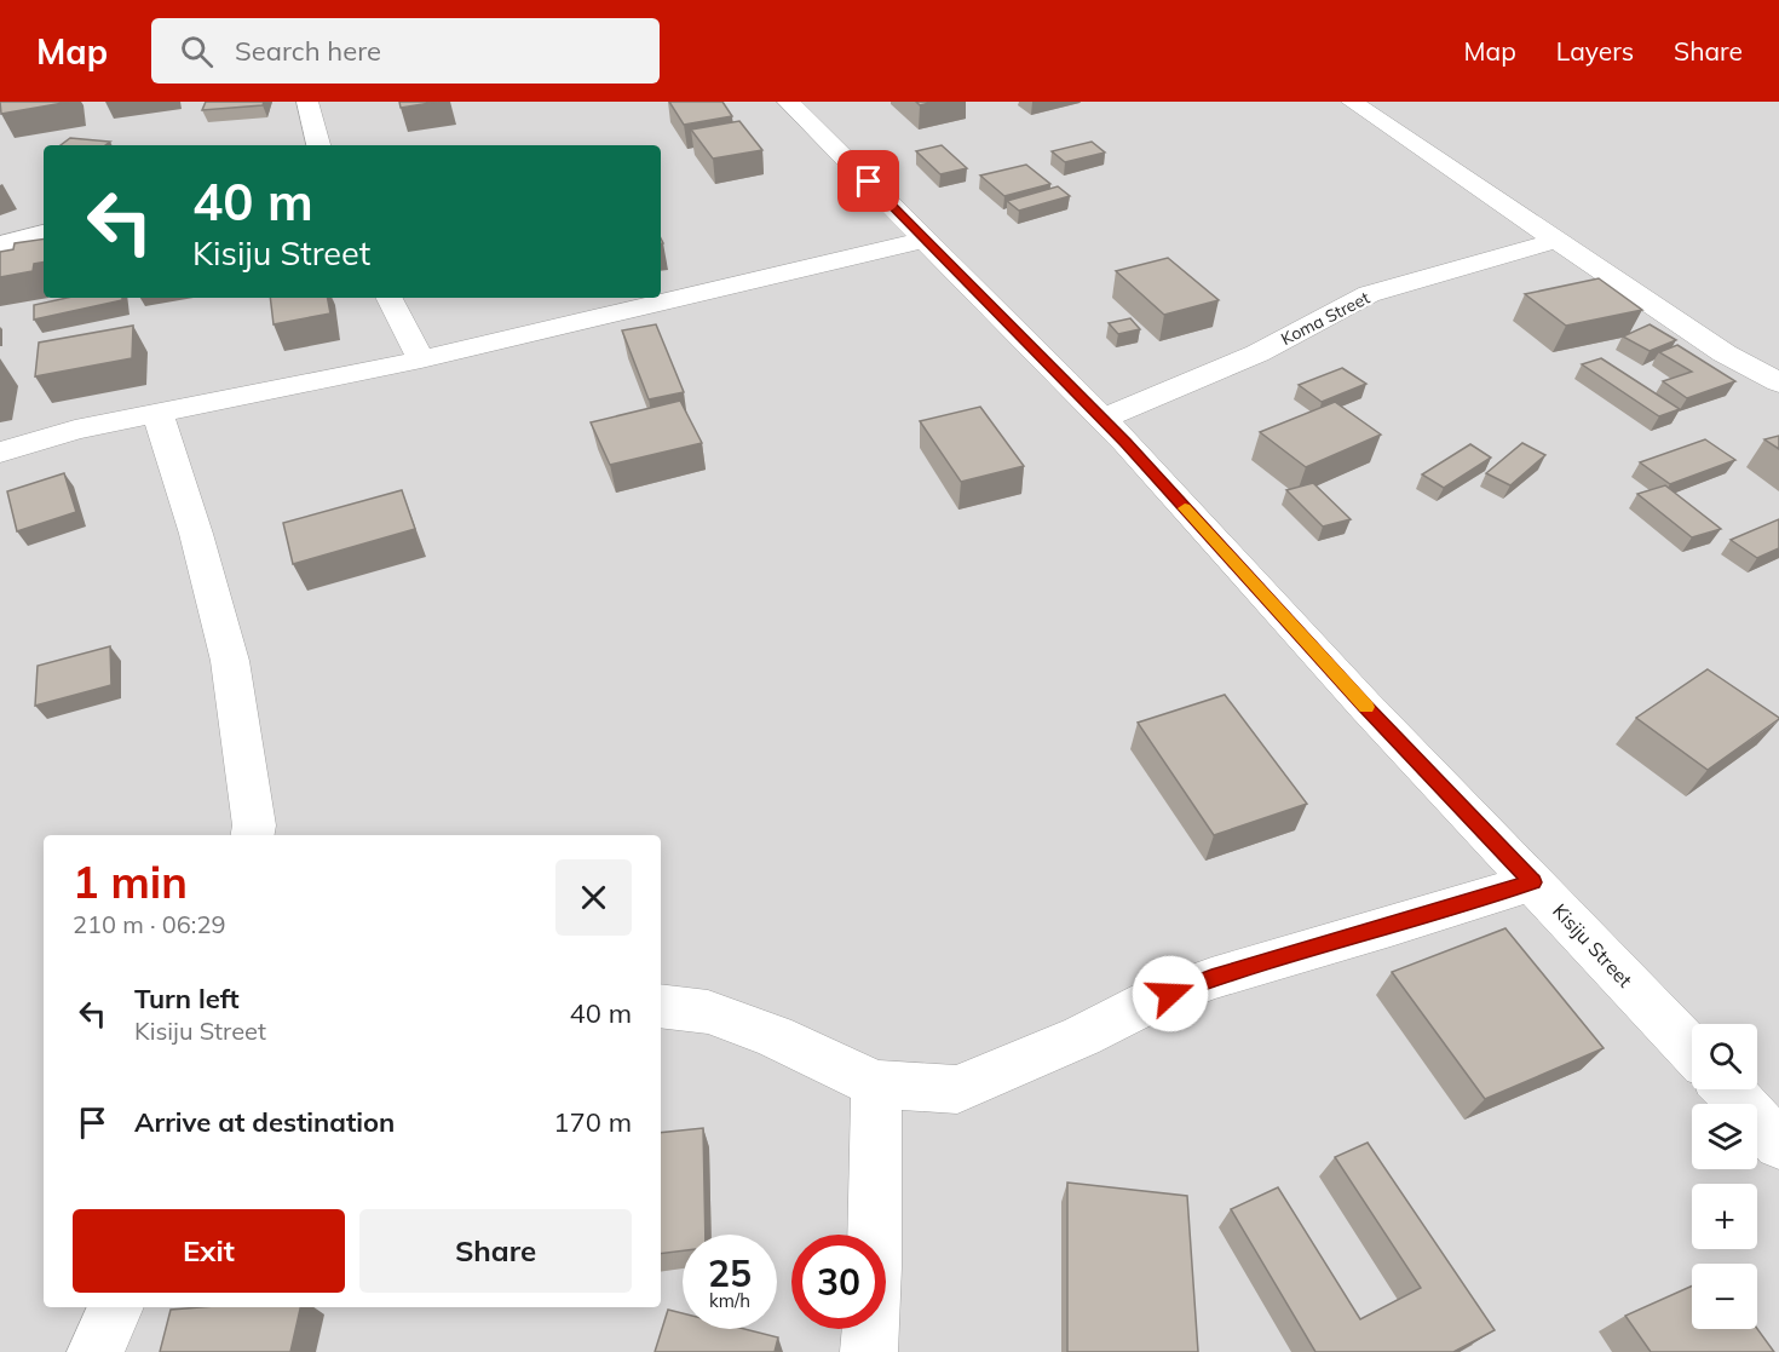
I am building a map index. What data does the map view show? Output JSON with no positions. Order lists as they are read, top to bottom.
{
  "streets": {
    "street": ["Koma Street", "Kisiju Street"]
  },
  "crossings": [
    ["Koma Street", "Kisiju Street"]
  ],
  "page": {
    "header": "Map",
    "search": "Search here",
    "nav": ["Map", "Layers", "Share"],
    "turn": ["40 m", "Kisiju Street"],
    "heading": ["1 min", "210 m · 06:29"],
    "list": [
      {
        "name": "Turn left",
        "note": "Kisiju Street",
        "value": "40 m"
      },
      {
        "name": "Arrive at destination",
        "value": "170 m"
      }
    ],
    "map_buttons": ["+", "−"],
    "buttons": ["Exit", "Share"],
    "speed": "25 km/h",
    "limit": "30"
  }
}
